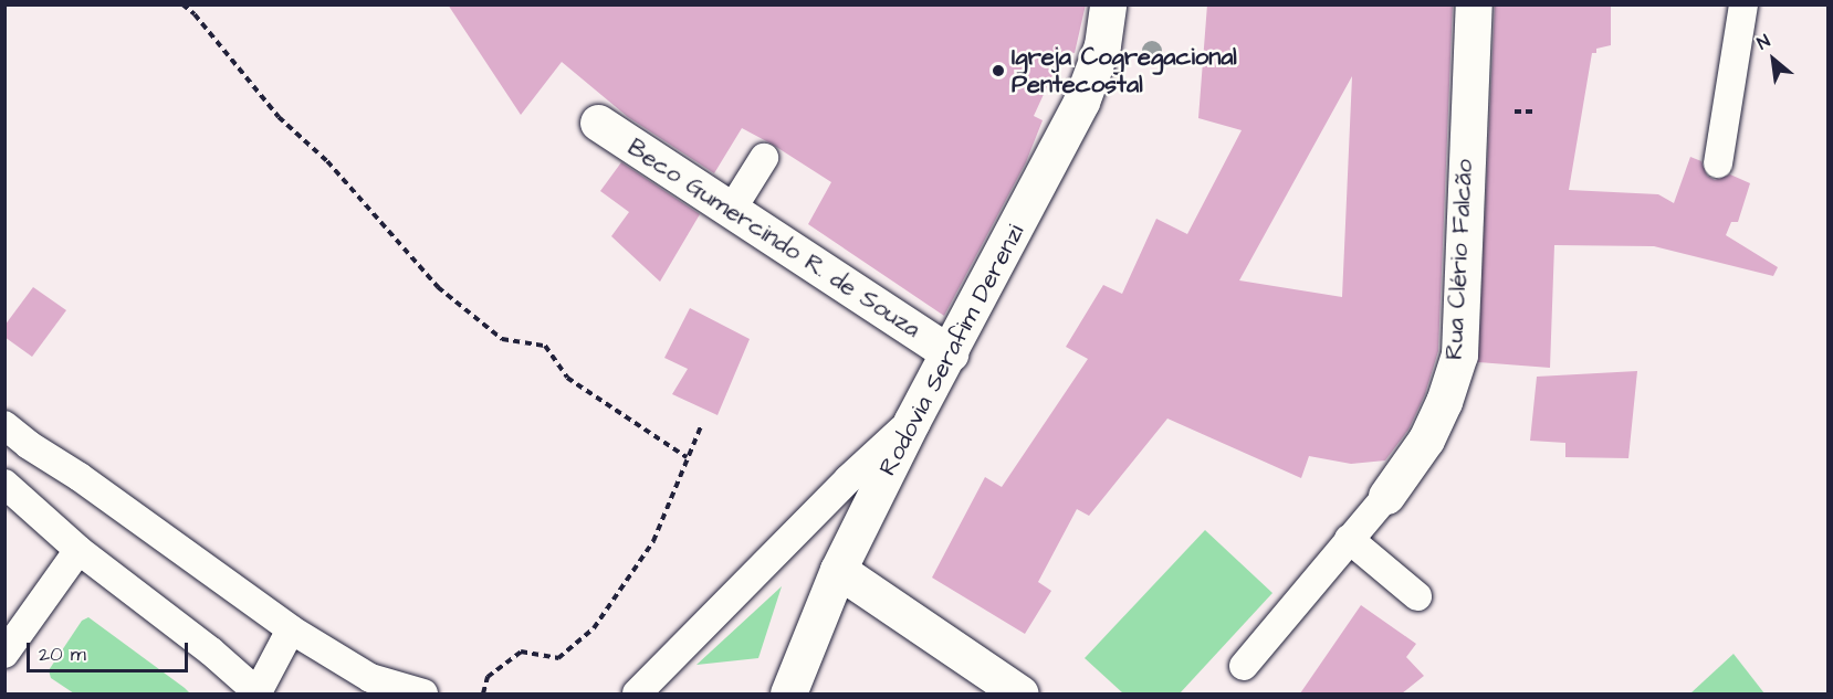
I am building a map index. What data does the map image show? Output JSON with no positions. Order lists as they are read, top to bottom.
{
  "streets": {
    "street": ["Beco Gumercindo R. de Souza", "Rua Clério Falcão", "Rodovia Serafim Derenzi"]
  },
  "crossings": [
    ["Beco Gumercindo R. de Souza", "Rodovia Serafim Derenzi"]
  ],
  "places": ["Igreja Cogregacional Pentecostal"],
  "scale_bar": "20 m",
  "north": "top left"
}
